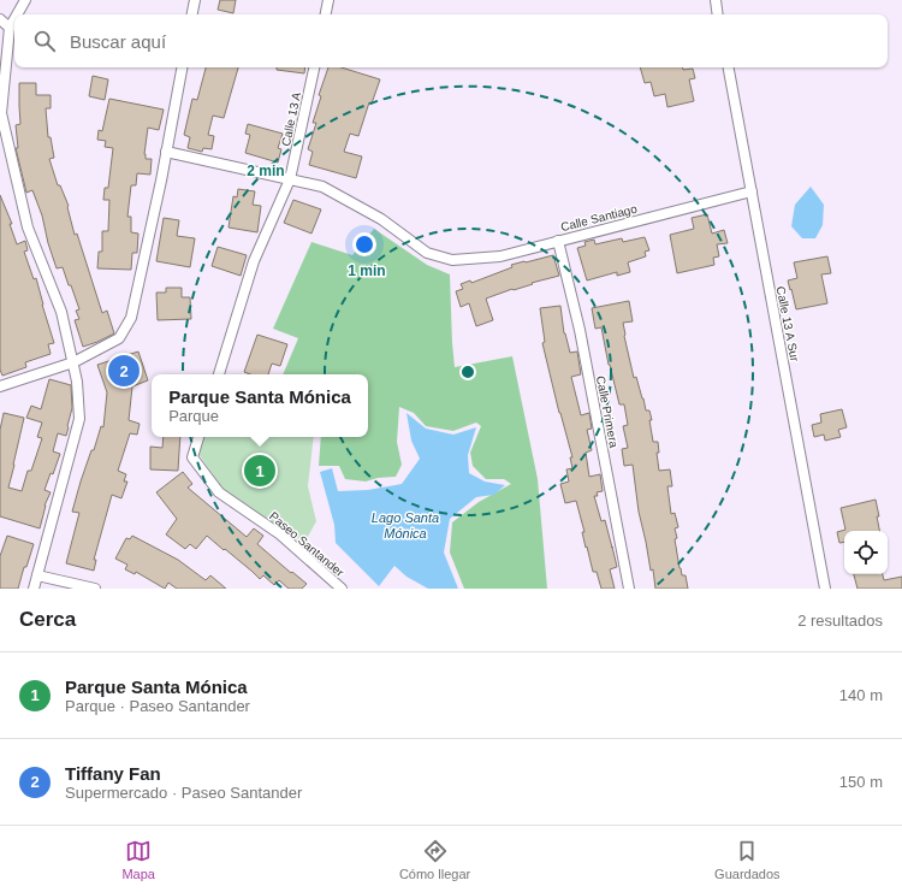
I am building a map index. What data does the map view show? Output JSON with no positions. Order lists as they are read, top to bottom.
{
  "streets": {
    "street": [
      "Calle 13 A",
      "Calle Santiago",
      "Calle 13 A Sur",
      "Calle Primera",
      "Paseo Santander"
    ]
  },
  "crossings": [
    ["Calle 13 A", "Calle Santiago"],
    ["Calle Santiago", "Calle 13 A Sur"],
    ["Calle Santiago", "Calle Primera"]
  ],
  "water": ["Lago Santa Mónica"],
  "page": {
    "search": "Buscar aquí",
    "pins": ["2", "1"],
    "popup": ["Parque Santa Mónica", "Parque"],
    "heading": ["Cerca", "2 resultados"],
    "list": [
      {
        "mark": "1",
        "name": "Parque Santa Mónica",
        "note": "Parque · Paseo Santander",
        "value": "140 m"
      },
      {
        "mark": "2",
        "name": "Tiffany Fan",
        "note": "Supermercado · Paseo Santander",
        "value": "150 m"
      }
    ],
    "nav": ["Mapa", "Cómo llegar", "Guardados"]
  },
  "rings": ["2 min", "1 min"]
}
